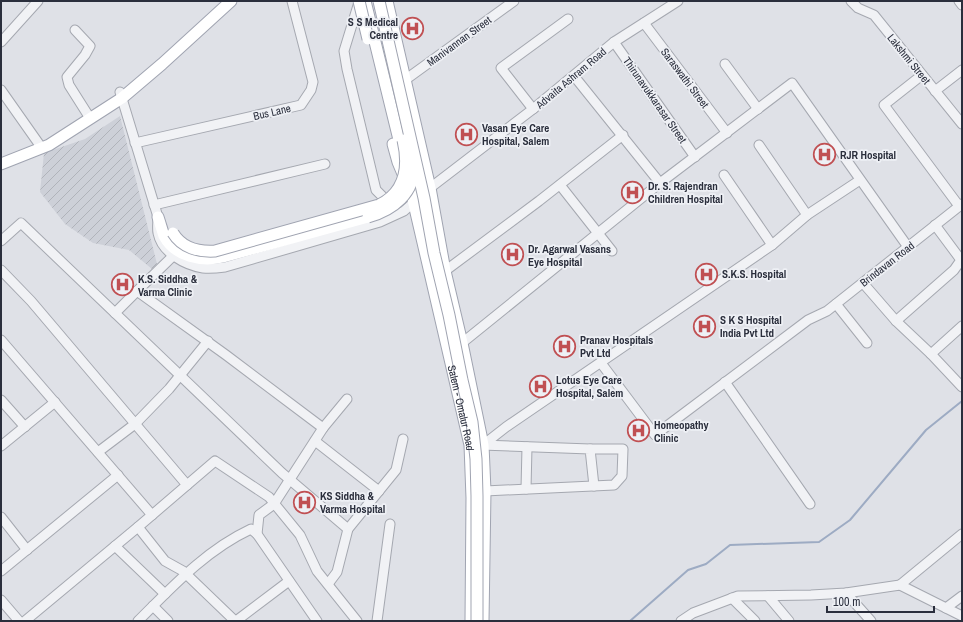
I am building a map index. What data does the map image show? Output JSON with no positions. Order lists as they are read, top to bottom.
{
  "streets": {
    "main road": ["Salem - Omalur Road"],
    "street": [
      "Manivannan Street",
      "Lakshmi Street",
      "Advaita Ashram Road",
      "Saraswathi Street",
      "Thirunavukkarasar Street",
      "Bus Lane",
      "Brindavan Road"
    ]
  },
  "crossings": [
    ["Advaita Ashram Road", "Saraswathi Street"],
    ["Advaita Ashram Road", "Thirunavukkarasar Street"],
    ["Advaita Ashram Road", "Salem - Omalur Road"]
  ],
  "places": {
    "hospital": [
      "S S Medical Centre",
      "Vasan Eye Care Hospital, Salem",
      "RJR Hospital",
      "Dr. S. Rajendran Children Hospital",
      "Dr. Agarwal Vasans Eye Hospital",
      "S.K.S. Hospital",
      "K.S. Siddha & Varma Clinic",
      "S K S Hospital India Pvt Ltd",
      "Pranav Hospitals Pvt Ltd",
      "Lotus Eye Care Hospital, Salem",
      "Homeopathy Clinic",
      "KS Siddha & Varma Hospital"
    ]
  },
  "scale_bar": "100 m"
}
